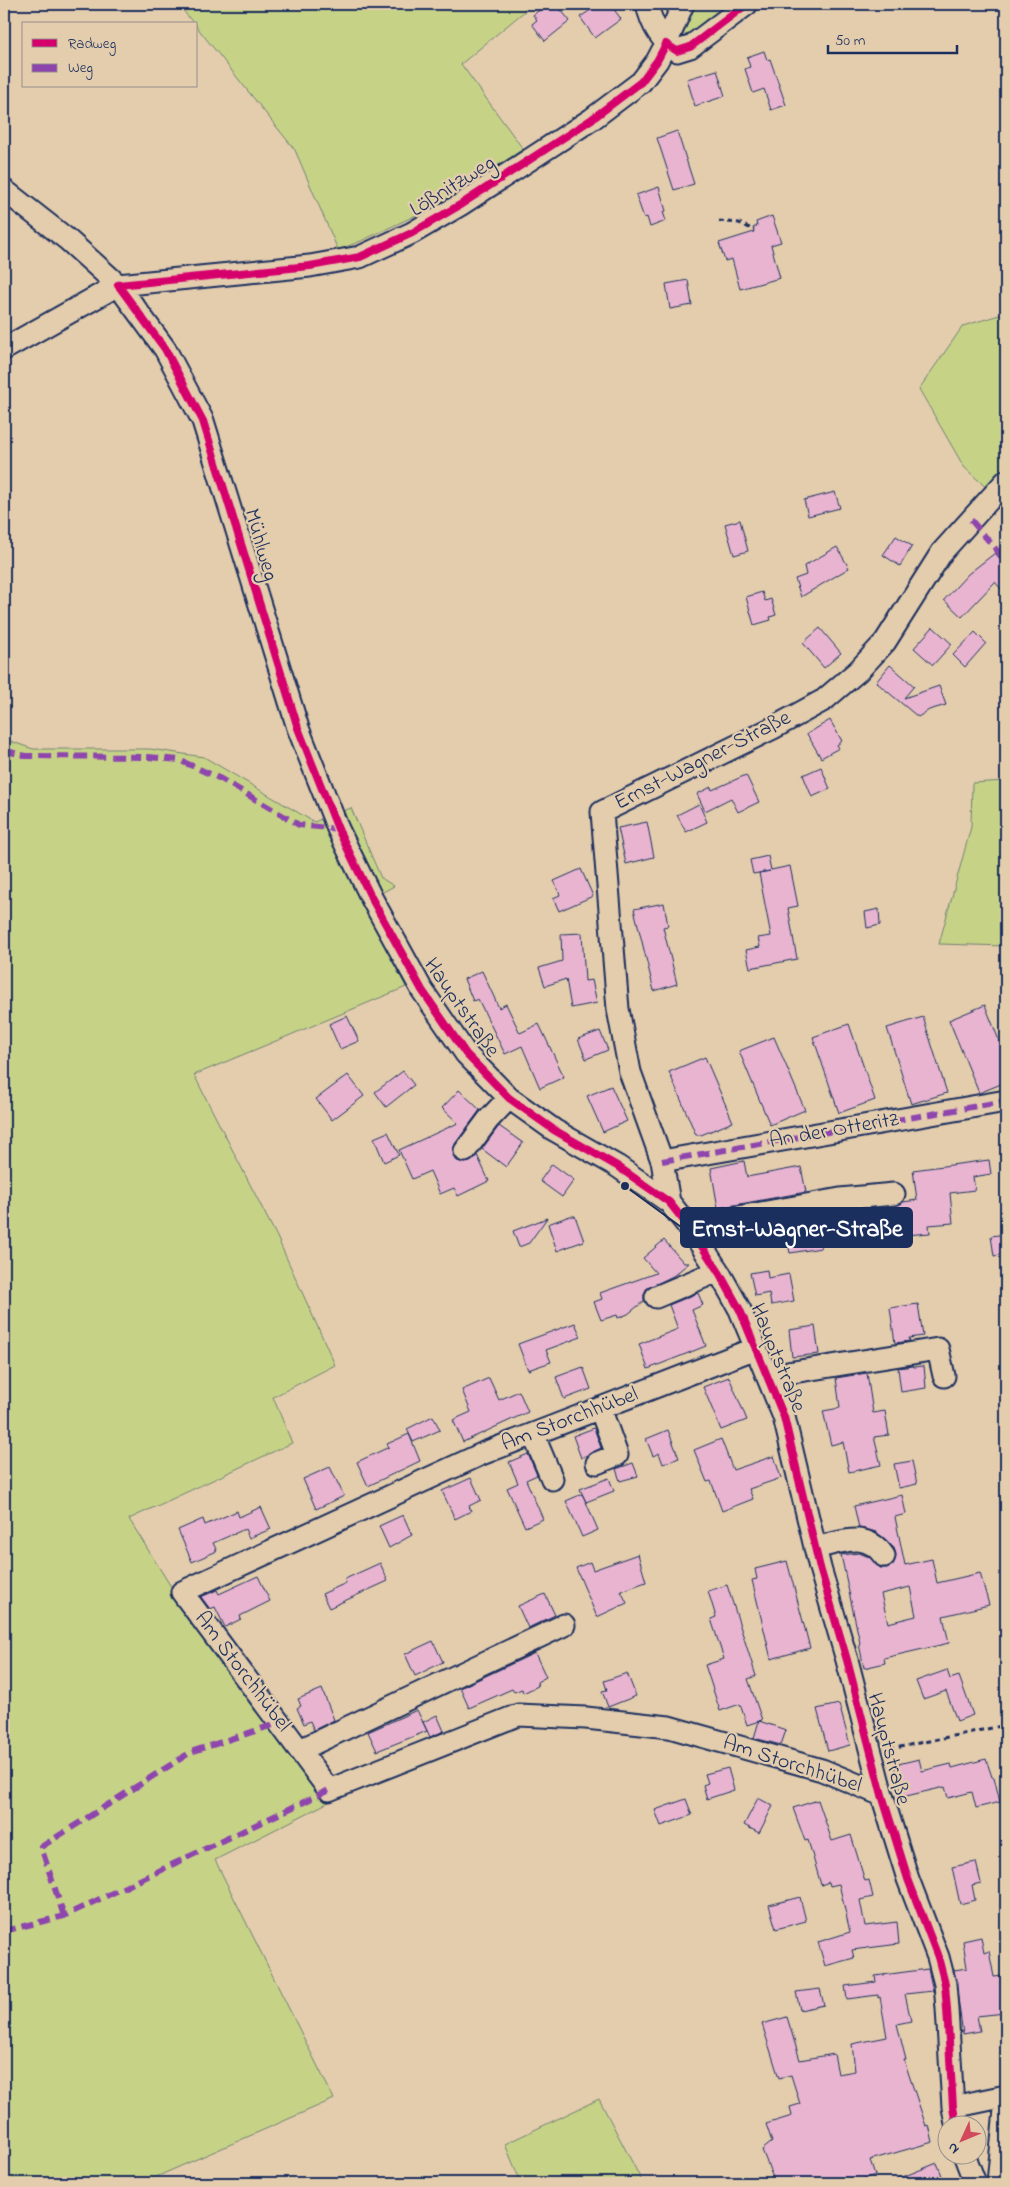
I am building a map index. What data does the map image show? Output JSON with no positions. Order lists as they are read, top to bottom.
{
  "streets": {
    "street": [
      "Lößnitzweg",
      "Mühlweg",
      "Ernst-Wagner-Straße",
      "Hauptstraße",
      "An der Otteritz",
      "Am Storchhübel"
    ]
  },
  "crossings": [
    ["Lößnitzweg", "Mühlweg"],
    ["Mühlweg", "Hauptstraße"],
    ["Ernst-Wagner-Straße", "Hauptstraße"],
    ["Ernst-Wagner-Straße", "An der Otteritz"],
    ["Hauptstraße", "Am Storchhübel"]
  ],
  "places": ["Ernst-Wagner-Straße"],
  "legend": ["Radweg", "Weg"],
  "scale_bar": "50 m",
  "north": "bottom left"
}
